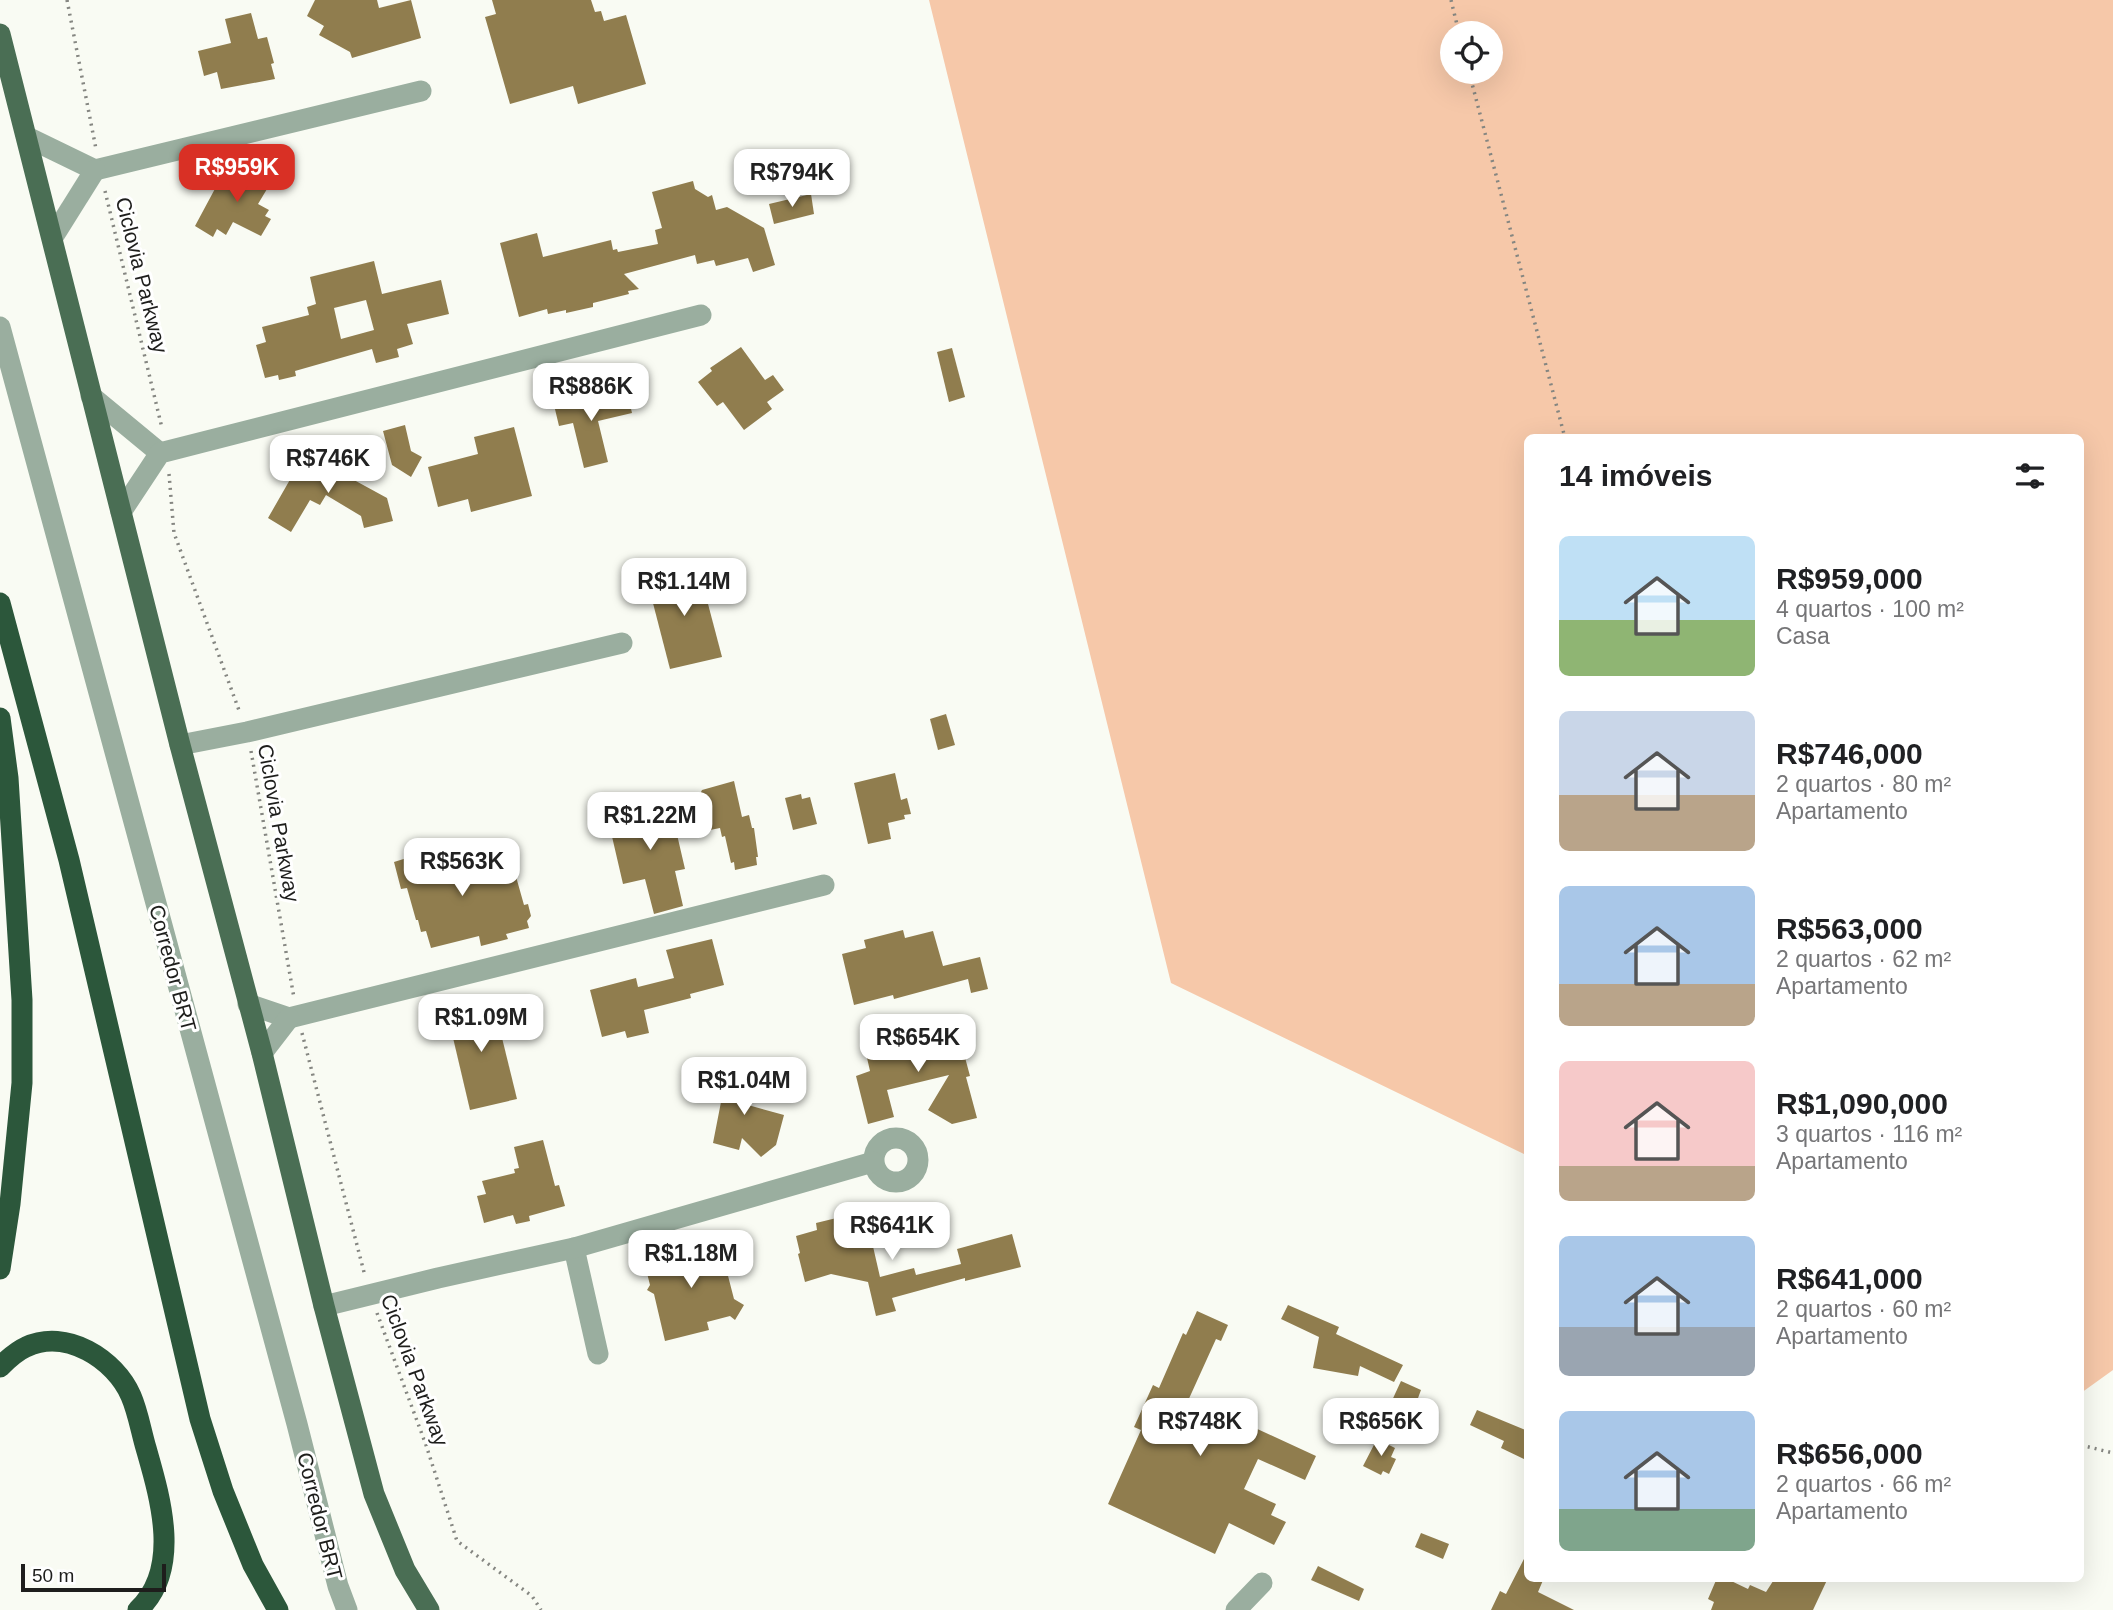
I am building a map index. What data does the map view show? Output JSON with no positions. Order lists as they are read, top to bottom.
{
  "streets": {
    "street": ["Corredor BRT"],
    "path": ["Ciclovia Parkway"]
  },
  "scale_bar": "50 m",
  "page": {
    "price": [
      "R$959K",
      "R$794K",
      "R$886K",
      "R$746K",
      "R$1.14M",
      "R$1.22M",
      "R$563K",
      "R$1.09M",
      "R$654K",
      "R$1.04M",
      "R$641K",
      "R$1.18M",
      "R$748K",
      "R$656K"
    ],
    "heading": "14 imóveis",
    "list": [
      {
        "name": "R$959,000",
        "note": "4 quartos · 100 m² · Casa"
      },
      {
        "name": "R$746,000",
        "note": "2 quartos · 80 m² · Apartamento"
      },
      {
        "name": "R$563,000",
        "note": "2 quartos · 62 m² · Apartamento"
      },
      {
        "name": "R$1,090,000",
        "note": "3 quartos · 116 m² · Apartamento"
      },
      {
        "name": "R$641,000",
        "note": "2 quartos · 60 m² · Apartamento"
      },
      {
        "name": "R$656,000",
        "note": "2 quartos · 66 m² · Apartamento"
      }
    ],
    "scale": "50 m"
  }
}
